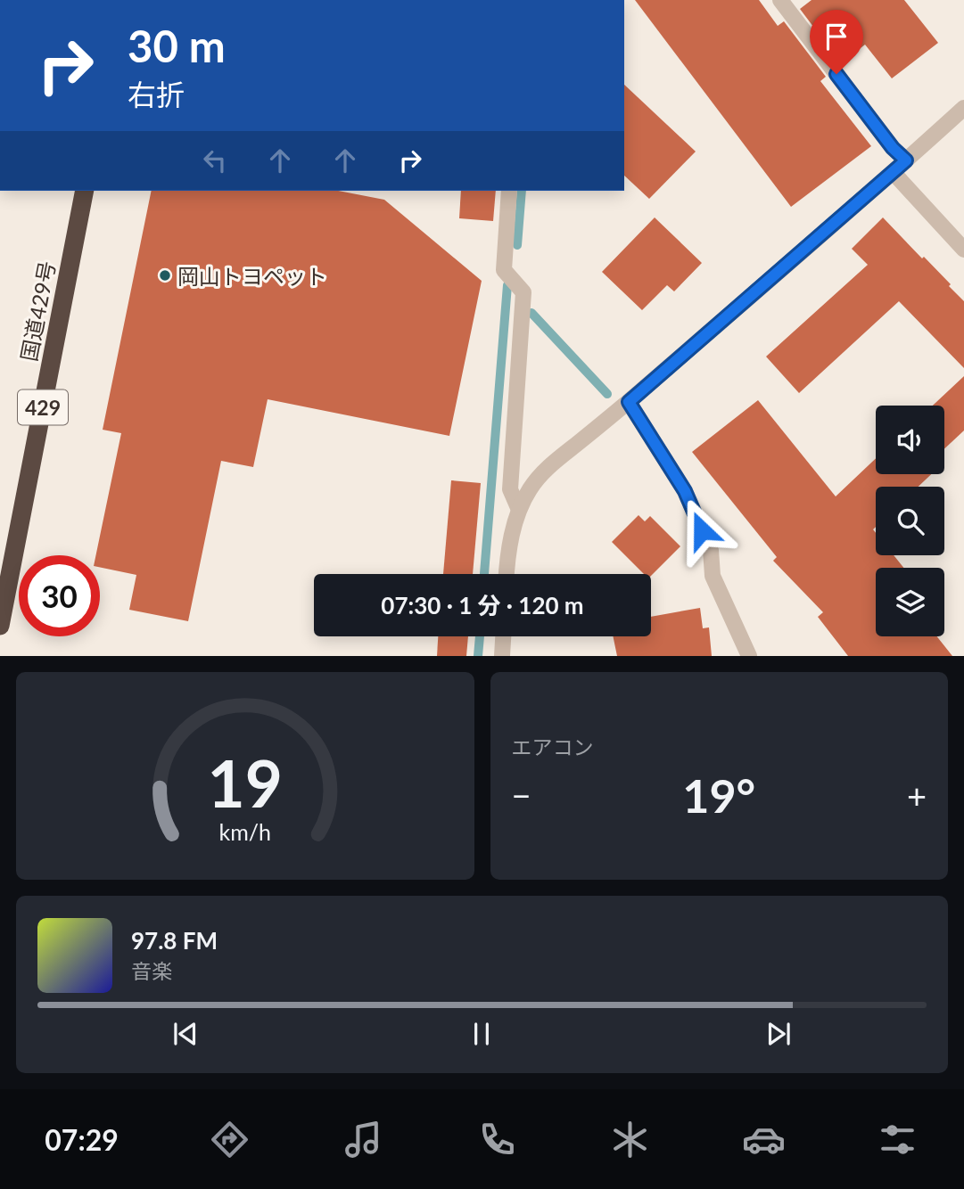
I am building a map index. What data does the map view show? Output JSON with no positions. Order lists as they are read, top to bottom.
{
  "streets": {
    "highway": ["国道429号", "429"]
  },
  "places": ["岡山トヨペット"],
  "page": {
    "turn": ["30 m", "右折"],
    "limit": "30",
    "trip": "07:30 · 1 分 · 120 m",
    "tile": "エアコン",
    "heat": ["−", "19°", "+"],
    "song": ["97.8 FM", "音楽"],
    "tabs": "07:29",
    "gauge": ["19", "km/h"]
  }
}
